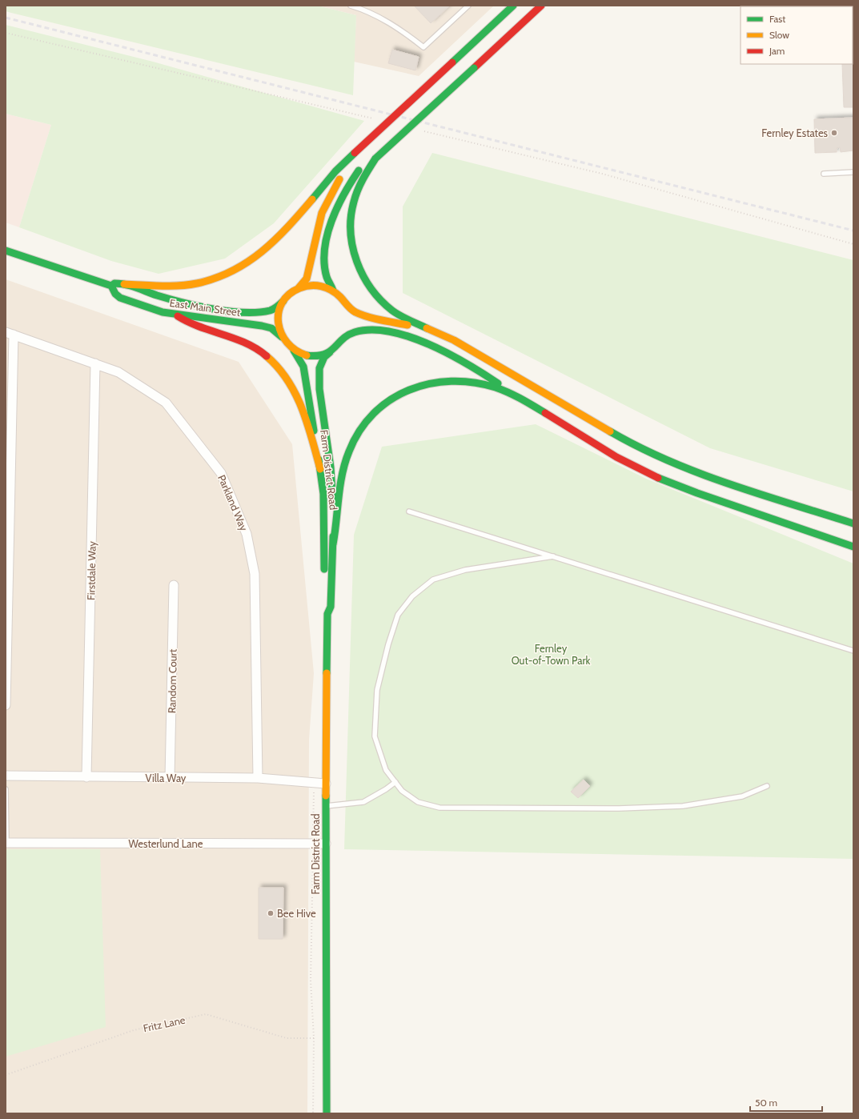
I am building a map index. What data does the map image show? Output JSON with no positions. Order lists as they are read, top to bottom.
{
  "streets": {
    "main road": ["East Main Street", "Farm District Road"],
    "street": [
      "Parkland Way",
      "Firstdale Way",
      "Random Court",
      "Villa Way",
      "Westerlund Lane"
    ],
    "path": ["Fritz Lane"]
  },
  "crossings": [
    ["East Main Street", "Farm District Road"],
    ["Farm District Road", "Villa Way"],
    ["Farm District Road", "Westerlund Lane"],
    ["Farm District Road", "Fritz Lane"],
    ["Parkland Way", "Firstdale Way"],
    ["Parkland Way", "Villa Way"],
    ["Firstdale Way", "Villa Way"],
    ["Random Court", "Villa Way"]
  ],
  "parks": ["Fernley Out-of-Town Park"],
  "places": ["Fernley Estates", "Bee Hive"],
  "legend": ["Fast", "Slow", "Jam"],
  "scale_bar": "50 m"
}
